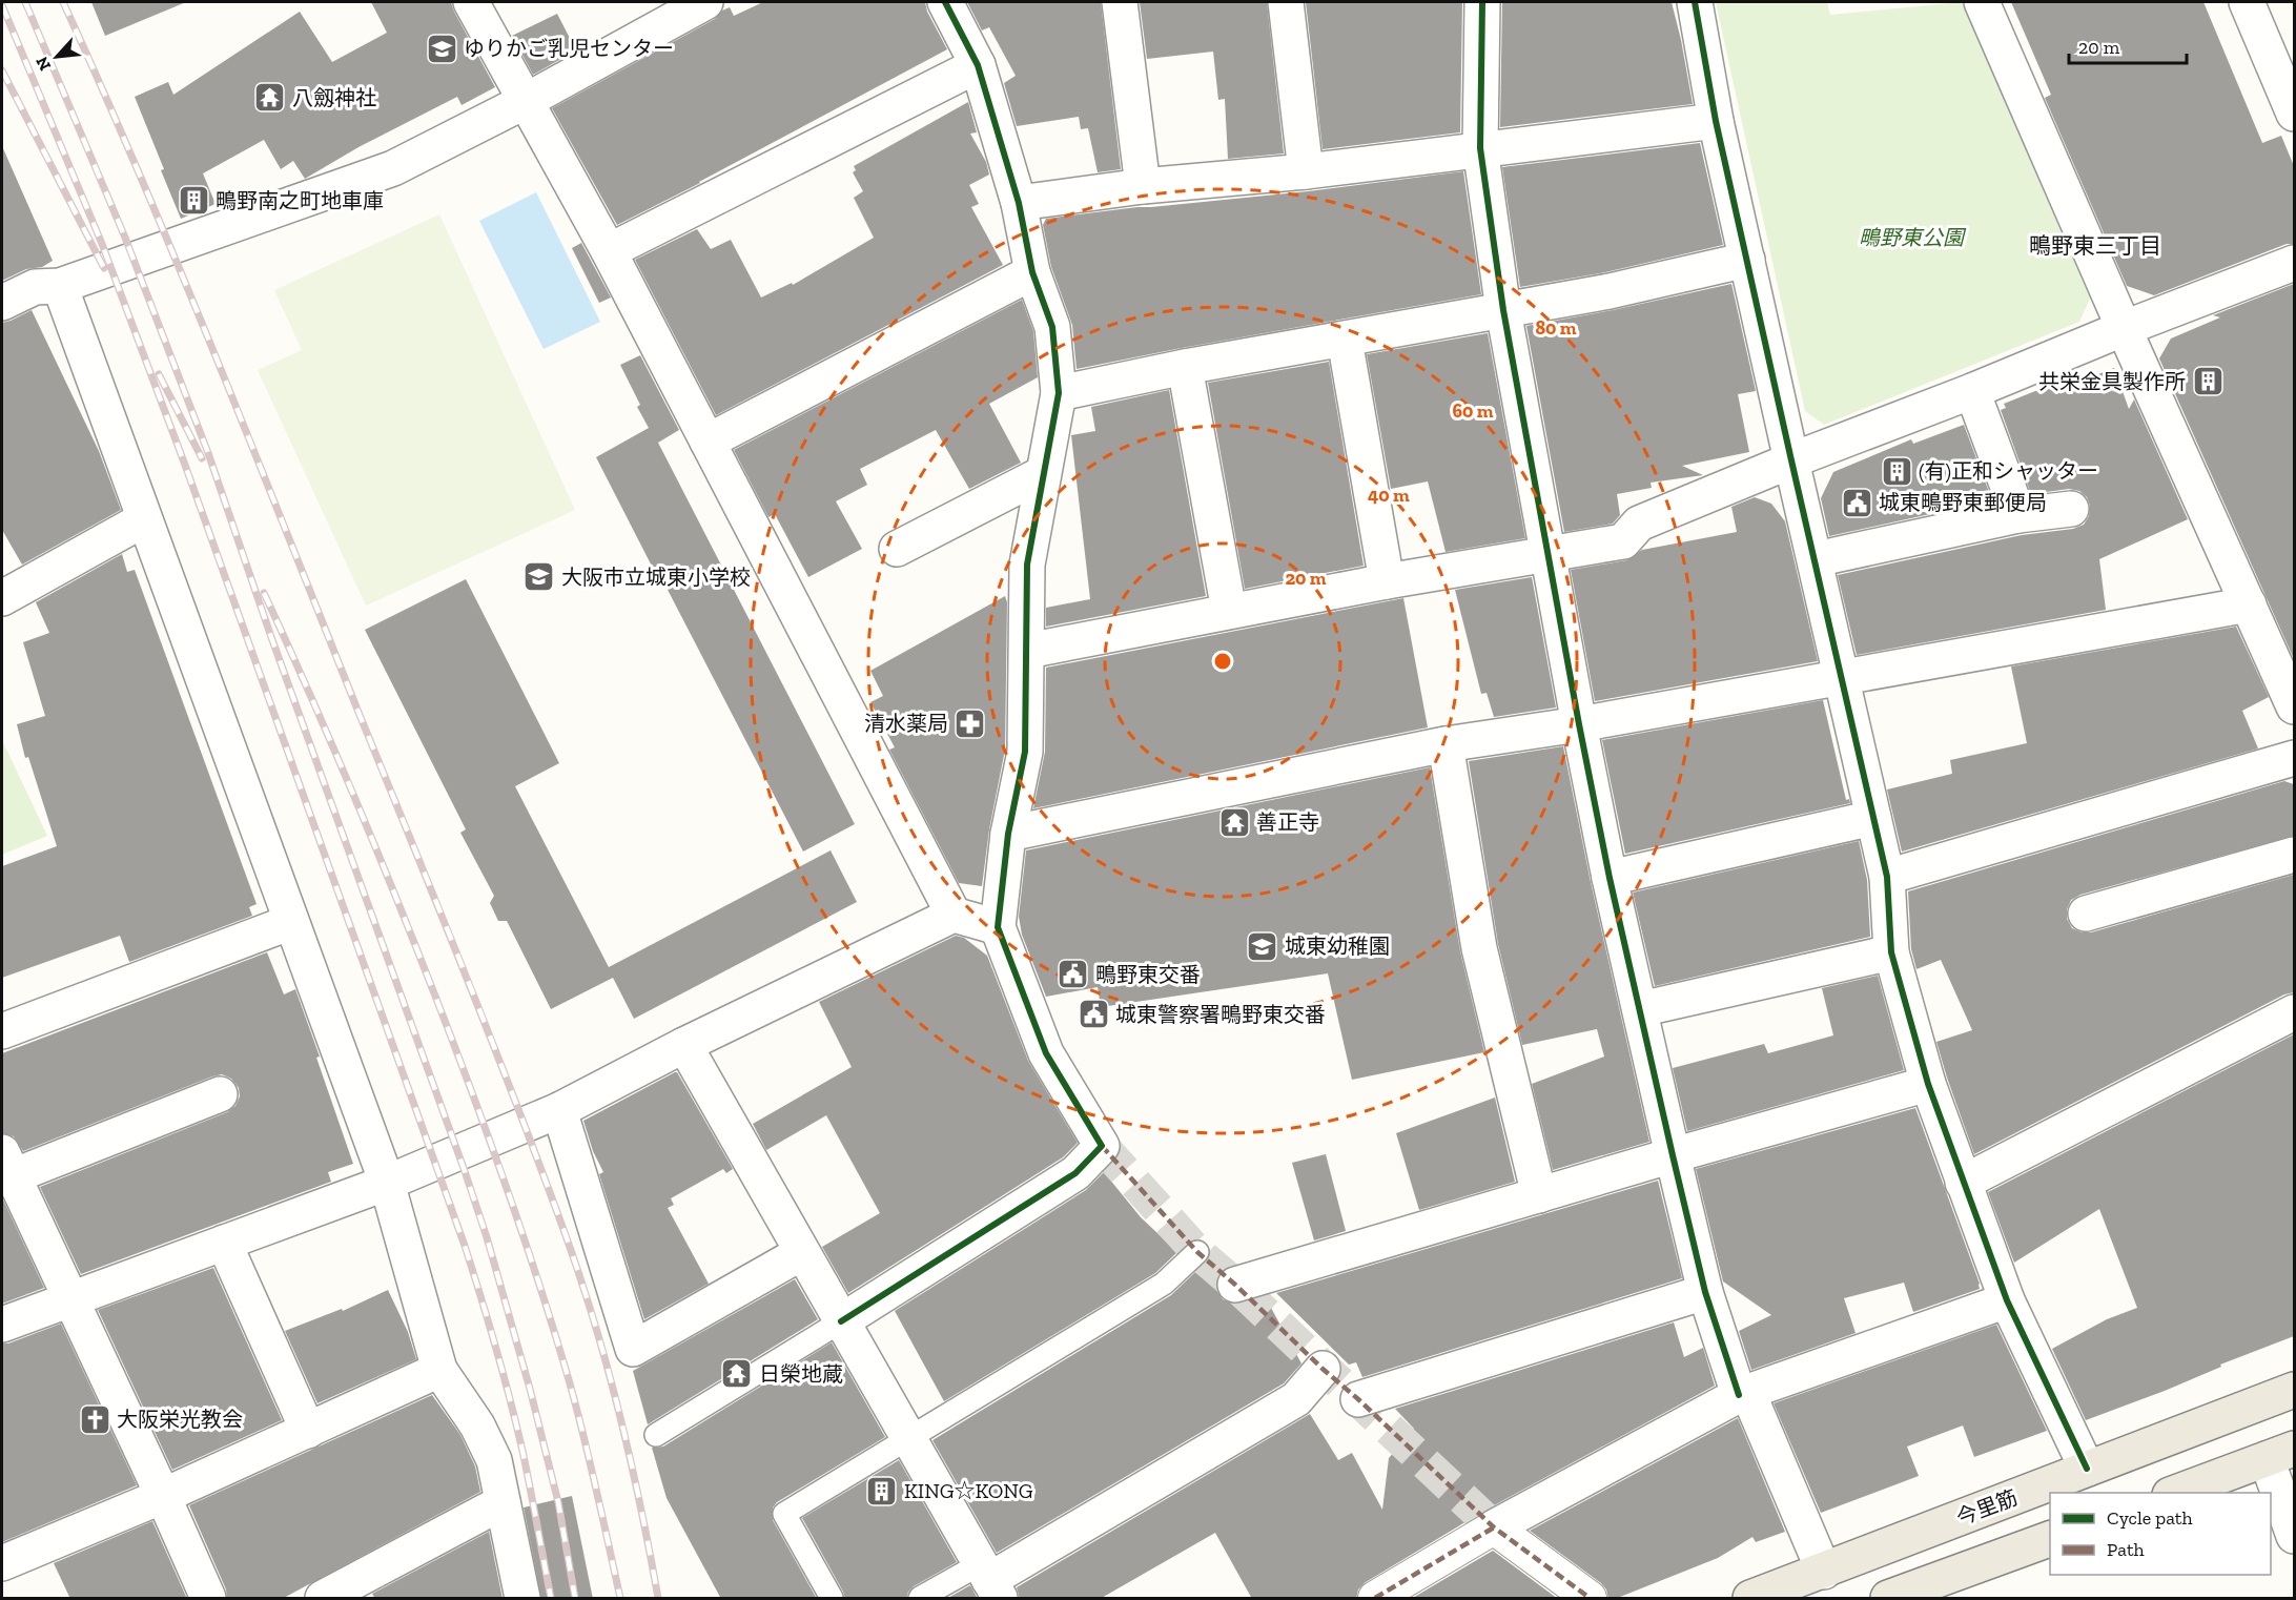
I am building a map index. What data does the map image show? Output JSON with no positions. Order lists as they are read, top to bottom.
{
  "streets": {
    "main road": ["今里筋"]
  },
  "districts": ["鴫野東三丁目"],
  "parks": ["鴫野東公園"],
  "places": {
    "school or university": ["ゆりかご乳児センター", "大阪市立城東小学校", "城東幼稚園"],
    "temple": ["八劔神社", "善正寺", "日榮地蔵"],
    "building": [
      "鴫野南之町地車庫",
      "共栄金具製作所",
      "(有)正和シャッター",
      "KING☆KONG"
    ],
    "public building": ["城東鴫野東郵便局", "鴫野東交番", "城東警察署鴫野東交番"],
    "pharmacy": ["清水薬局"],
    "church": ["大阪栄光教会"]
  },
  "legend": ["Cycle path", "Path"],
  "scale_bar": "20 m",
  "north": "bottom left",
  "rings": [
    "80 m",
    "60 m",
    "40 m",
    "20 m"
  ]
}
